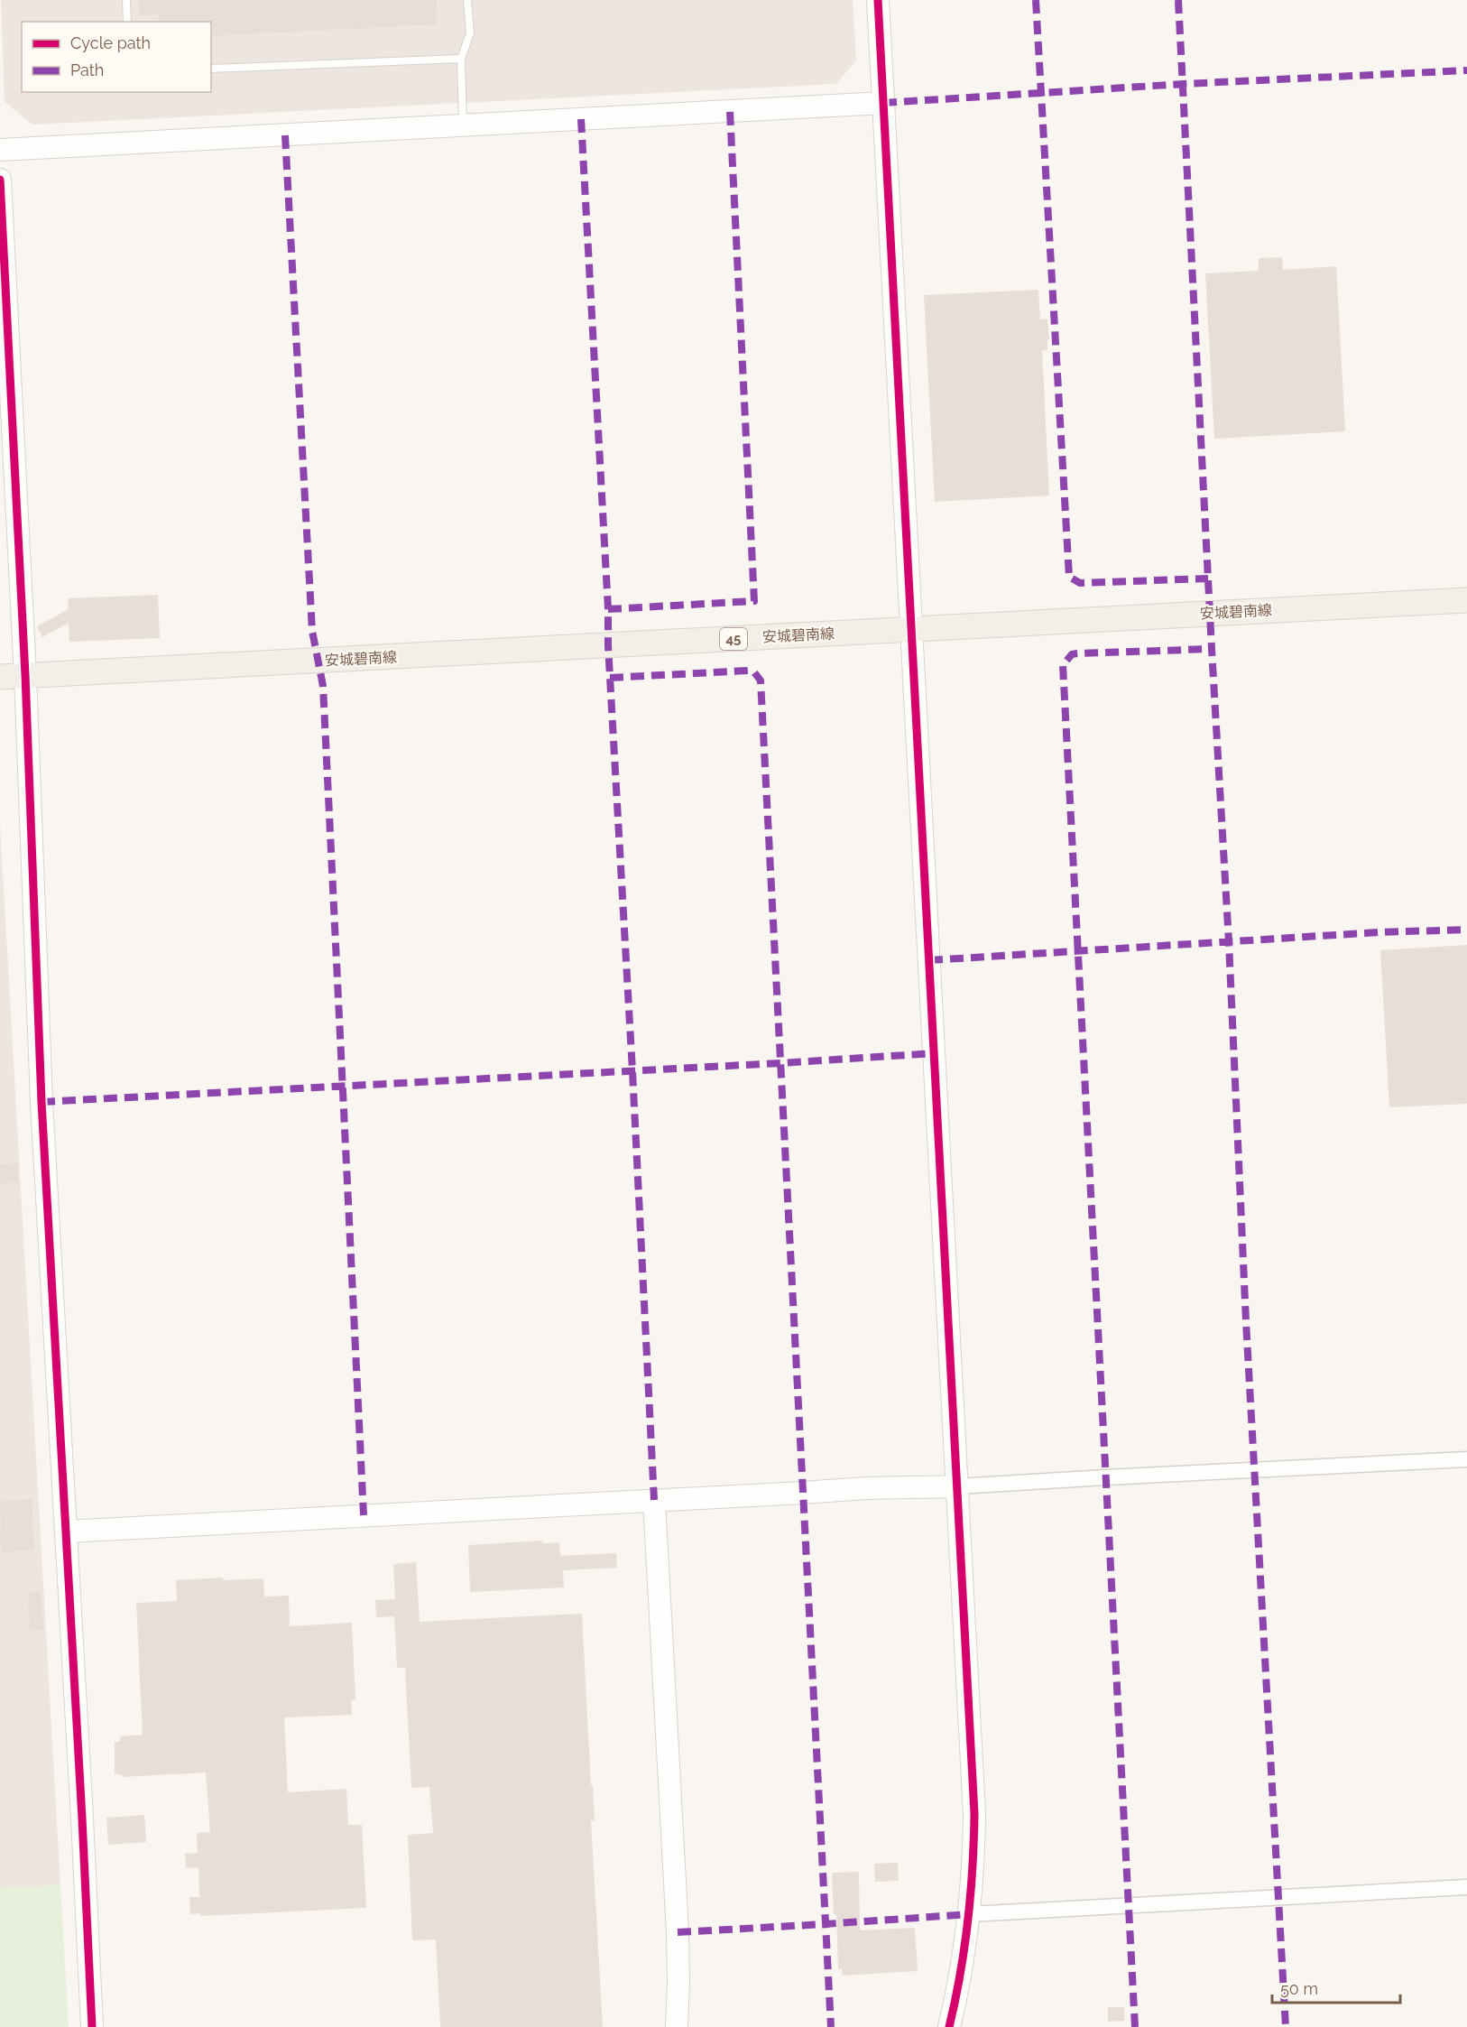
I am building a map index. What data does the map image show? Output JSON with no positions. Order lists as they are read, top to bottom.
{
  "streets": {
    "main road": ["安城碧南線", "45"]
  },
  "legend": ["Cycle path", "Path"],
  "scale_bar": "50 m"
}
